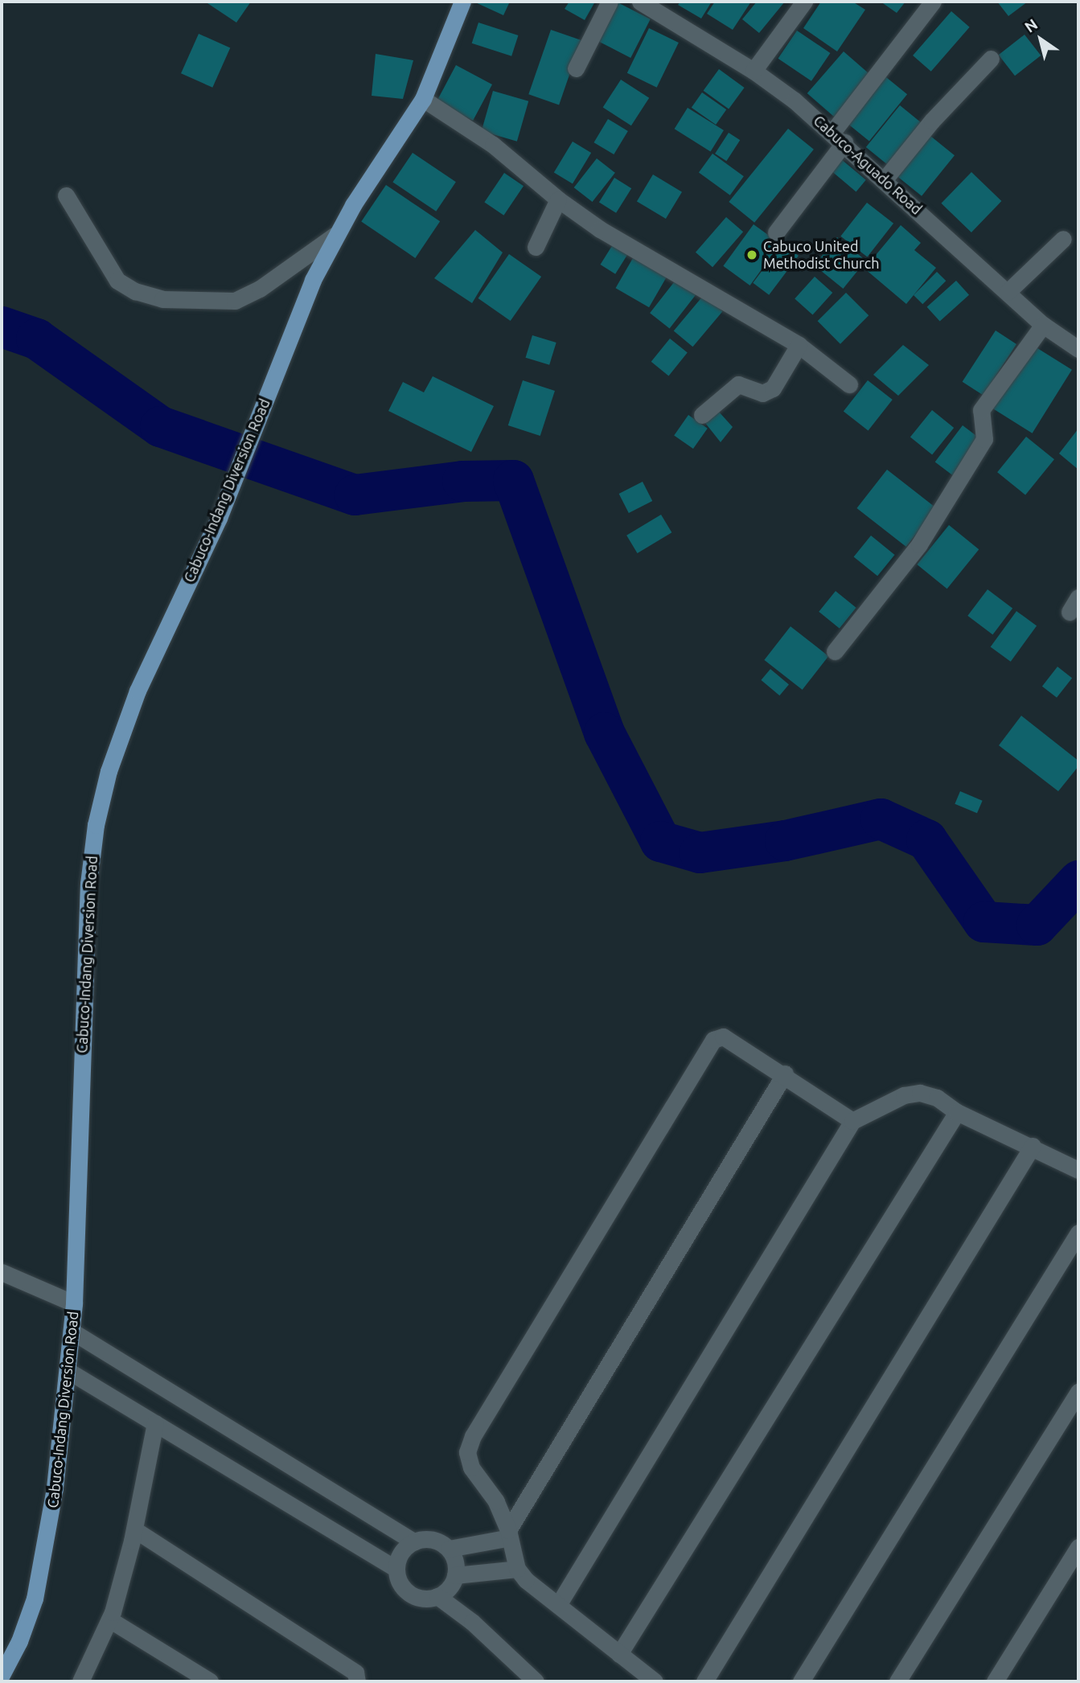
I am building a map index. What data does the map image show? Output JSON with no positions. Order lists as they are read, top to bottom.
{
  "streets": {
    "main road": ["Cabuco-Indang Diversion Road"],
    "street": ["Cabuco-Aguado Road"]
  },
  "places": ["Cabuco United Methodist Church"],
  "north": "top left"
}
